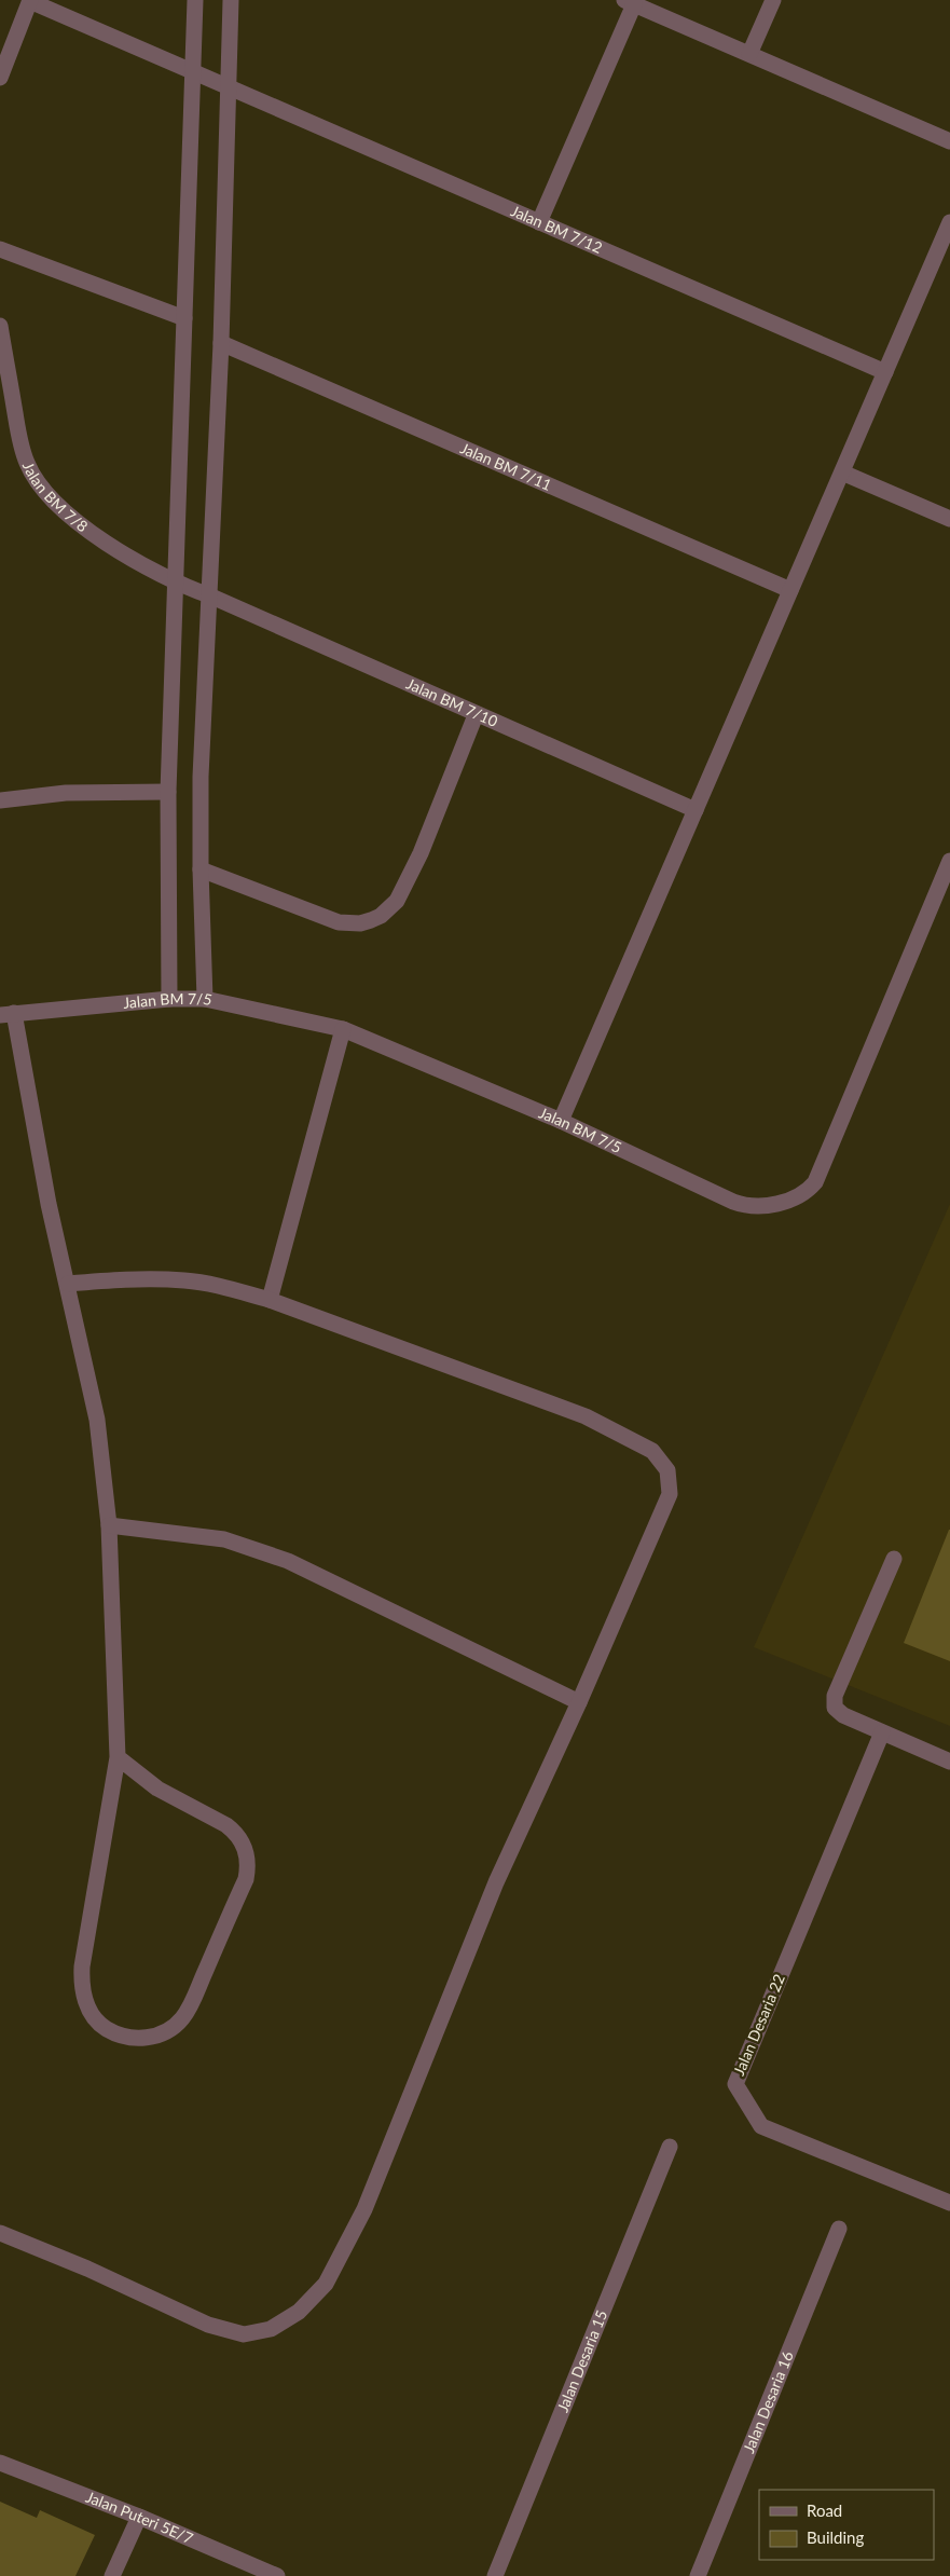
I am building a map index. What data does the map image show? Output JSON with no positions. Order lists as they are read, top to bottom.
{
  "streets": {
    "street": [
      "Jalan BM 7/12",
      "Jalan BM 7/11",
      "Jalan BM 7/8",
      "Jalan BM 7/10",
      "Jalan BM 7/5",
      "Jalan Desaria 22",
      "Jalan Desaria 15",
      "Jalan Desaria 16",
      "Jalan Puteri 5E/7"
    ]
  },
  "crossings": [
    ["Jalan BM 7/8", "Jalan BM 7/10"]
  ],
  "legend": ["Road", "Building"]
}
